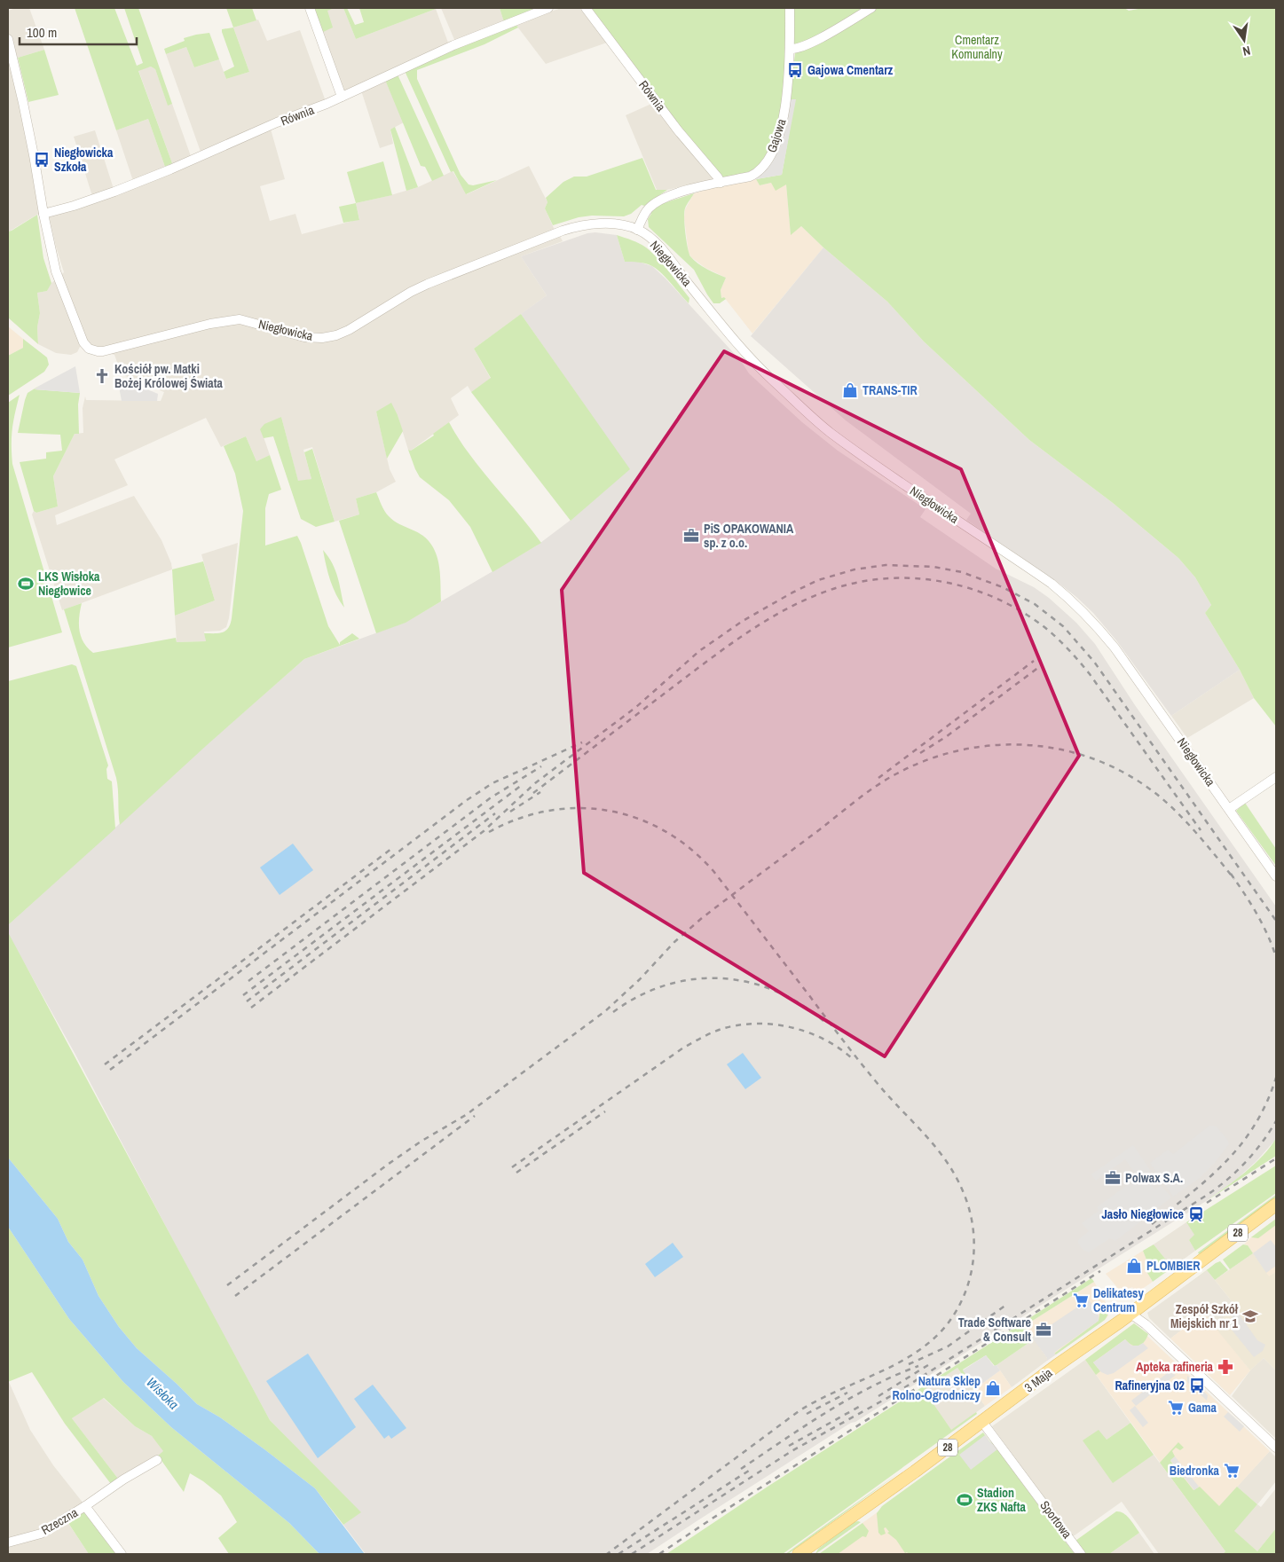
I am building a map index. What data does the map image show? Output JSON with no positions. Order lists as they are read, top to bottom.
{
  "streets": {
    "main road": ["28", "3 Maja"],
    "street": [
      "Równia",
      "Gajowa",
      "Niegłowicka",
      "Sportowa",
      "Rzeczna"
    ]
  },
  "crossings": [
    ["Równia", "Gajowa"],
    ["Równia", "Niegłowicka"],
    ["Gajowa", "Niegłowicka"],
    ["3 Maja", "Sportowa"]
  ],
  "water": ["Wisłoka"],
  "parks": ["Cmentarz Komunalny"],
  "places": {
    "bus stop": ["Gajowa Cmentarz", "Niegłowicka Szkoła", "Rafineryjna 02"],
    "church": ["Kościół pw. Matki Bożej Królowej Świata"],
    "shop": ["TRANS-TIR", "PLOMBIER", "Natura Sklep Rolno-Ogrodniczy"],
    "office": ["PiS OPAKOWANIA sp. z o.o.", "Polwax S.A.", "Trade Software & Consult"],
    "sports": ["LKS Wisłoka Niegłowice", "Stadion ZKS Nafta"],
    "station": ["Jasło Niegłowice"],
    "supermarket": ["Delikatesy Centrum", "Gama", "Biedronka"],
    "school or university": ["Zespół Szkół Miejskich nr 1"],
    "pharmacy": ["Apteka rafineria"]
  },
  "scale_bar": "100 m",
  "north": "bottom"
}
